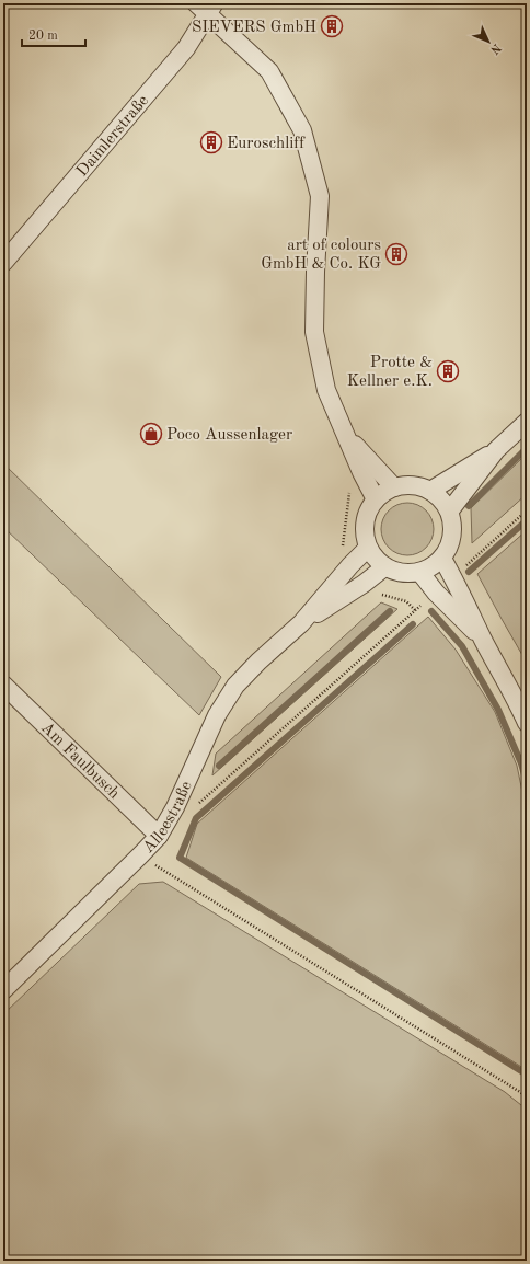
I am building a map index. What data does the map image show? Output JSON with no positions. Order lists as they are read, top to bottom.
{
  "streets": {
    "street": ["Daimlerstraße", "Am Faulbusch", "Alleestraße"]
  },
  "crossings": [
    ["Am Faulbusch", "Alleestraße"]
  ],
  "places": {
    "building": [
      "SIEVERS GmbH",
      "Euroschliff",
      "art of colours GmbH & Co. KG",
      "Protte & Kellner e.K."
    ],
    "shop": ["Poco Aussenlager"]
  },
  "scale_bar": "20 m",
  "north": "bottom right"
}
